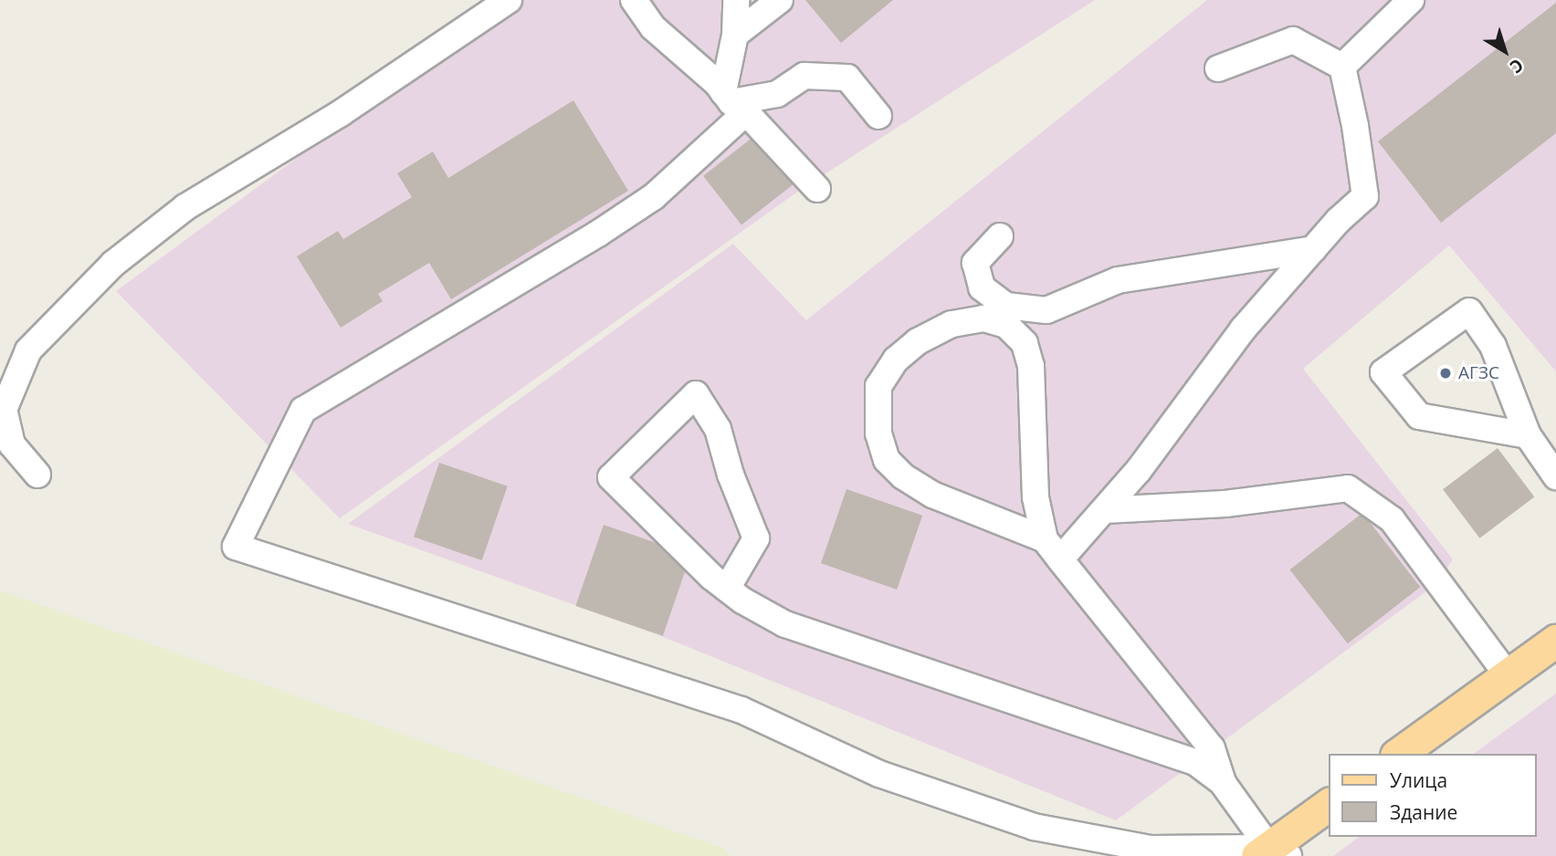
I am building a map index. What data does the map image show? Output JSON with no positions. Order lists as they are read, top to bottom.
{
  "places": ["АГЗС"],
  "legend": ["Улица", "Здание"],
  "north": "bottom right"
}
